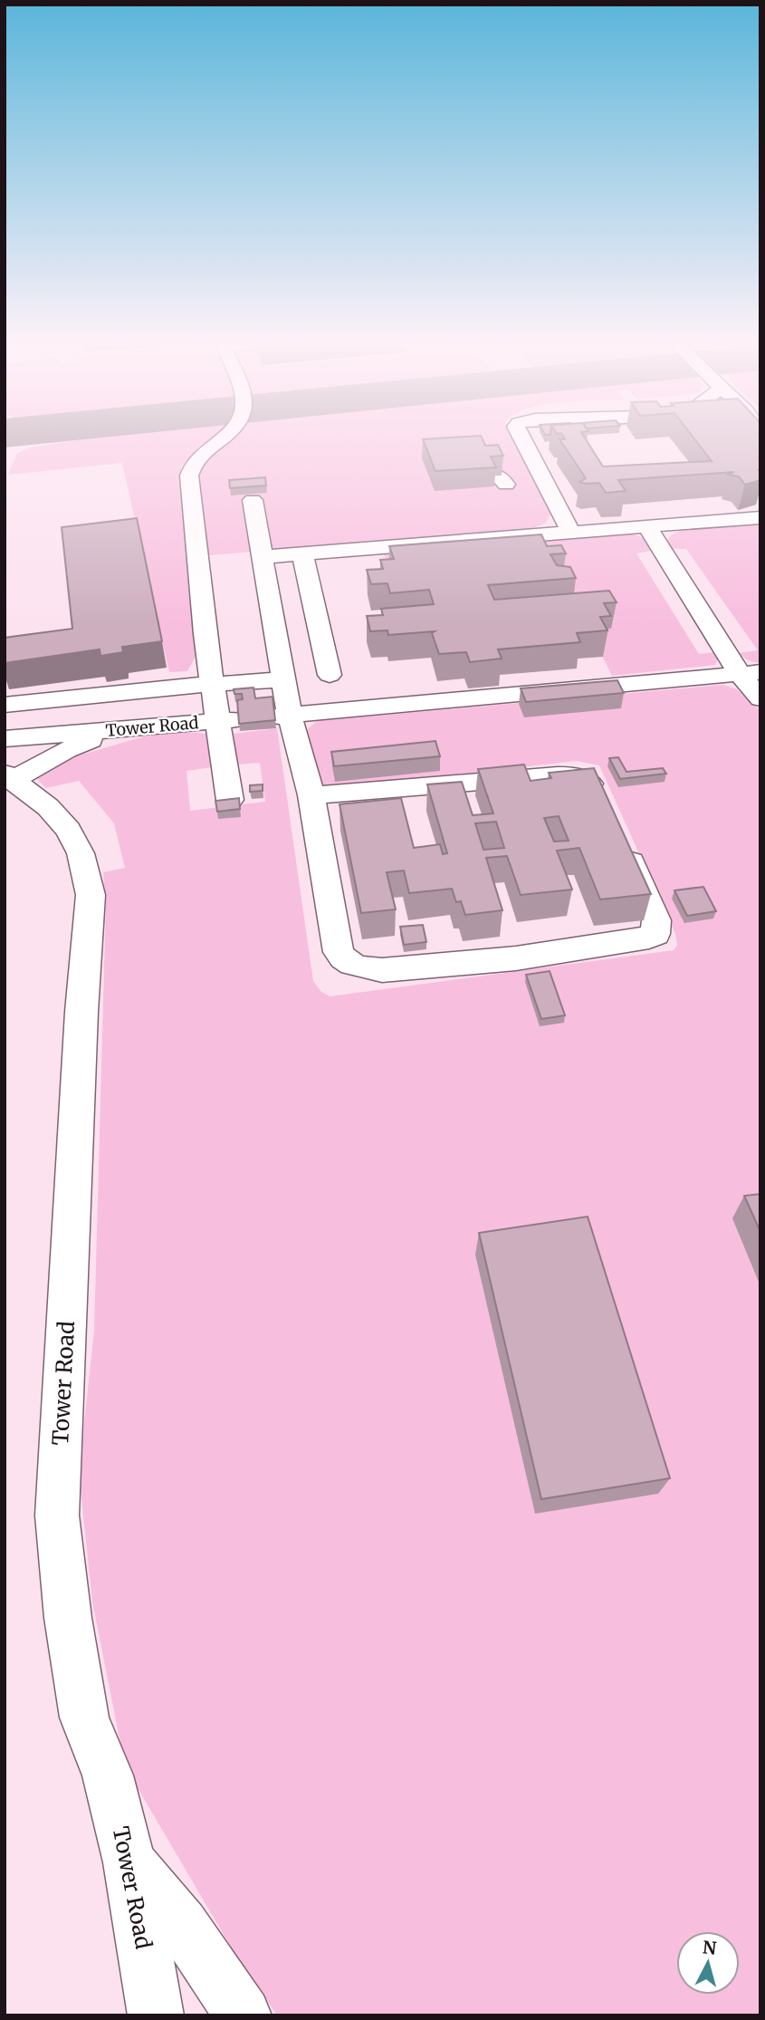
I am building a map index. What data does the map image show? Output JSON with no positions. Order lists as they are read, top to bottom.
{
  "streets": {
    "street": ["Tower Road"]
  },
  "north": "top"
}
